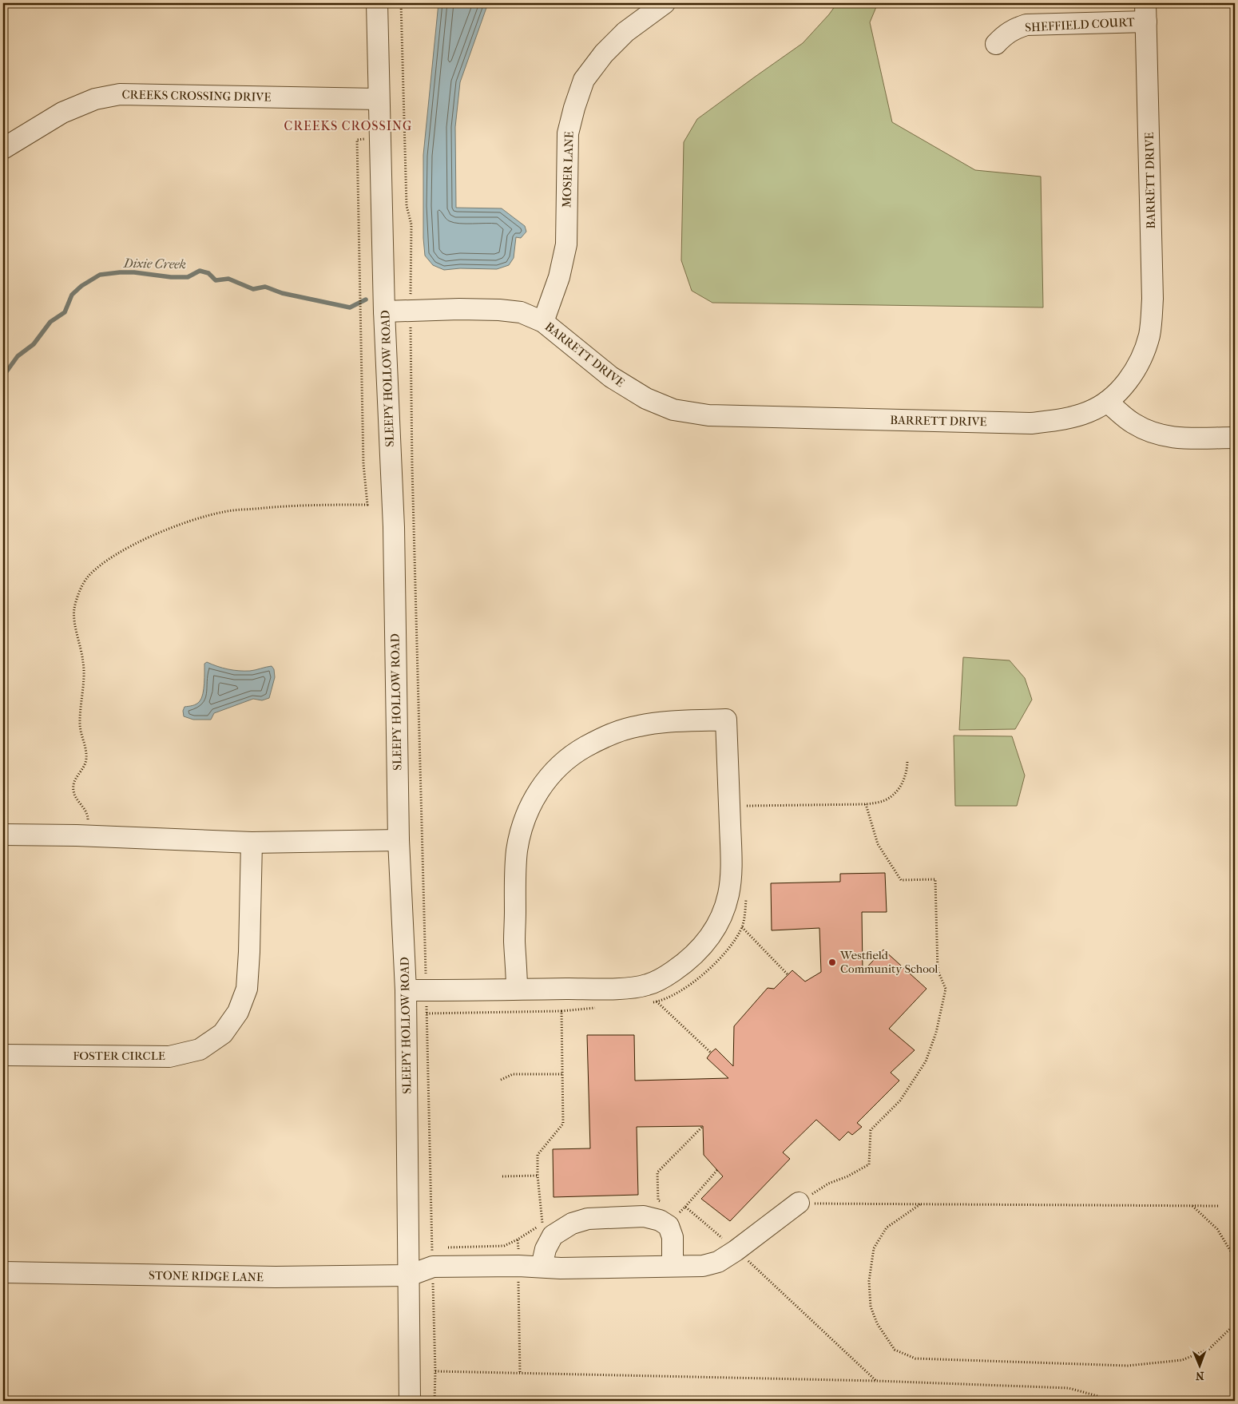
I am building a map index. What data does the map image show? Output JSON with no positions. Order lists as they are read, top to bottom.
{
  "streets": {
    "street": [
      "SHEFFIELD COURT",
      "CREEKS CROSSING DRIVE",
      "MOSER LANE",
      "BARRETT DRIVE",
      "SLEEPY HOLLOW ROAD",
      "FOSTER CIRCLE",
      "STONE RIDGE LANE"
    ]
  },
  "crossings": [
    ["SHEFFIELD COURT", "BARRETT DRIVE"],
    ["CREEKS CROSSING DRIVE", "SLEEPY HOLLOW ROAD"],
    ["MOSER LANE", "BARRETT DRIVE"],
    ["BARRETT DRIVE", "SLEEPY HOLLOW ROAD"],
    ["SLEEPY HOLLOW ROAD", "STONE RIDGE LANE"]
  ],
  "districts": ["CREEKS CROSSING"],
  "water": ["Dixie Creek"],
  "places": ["Westfield Community School"],
  "north": "bottom"
}
